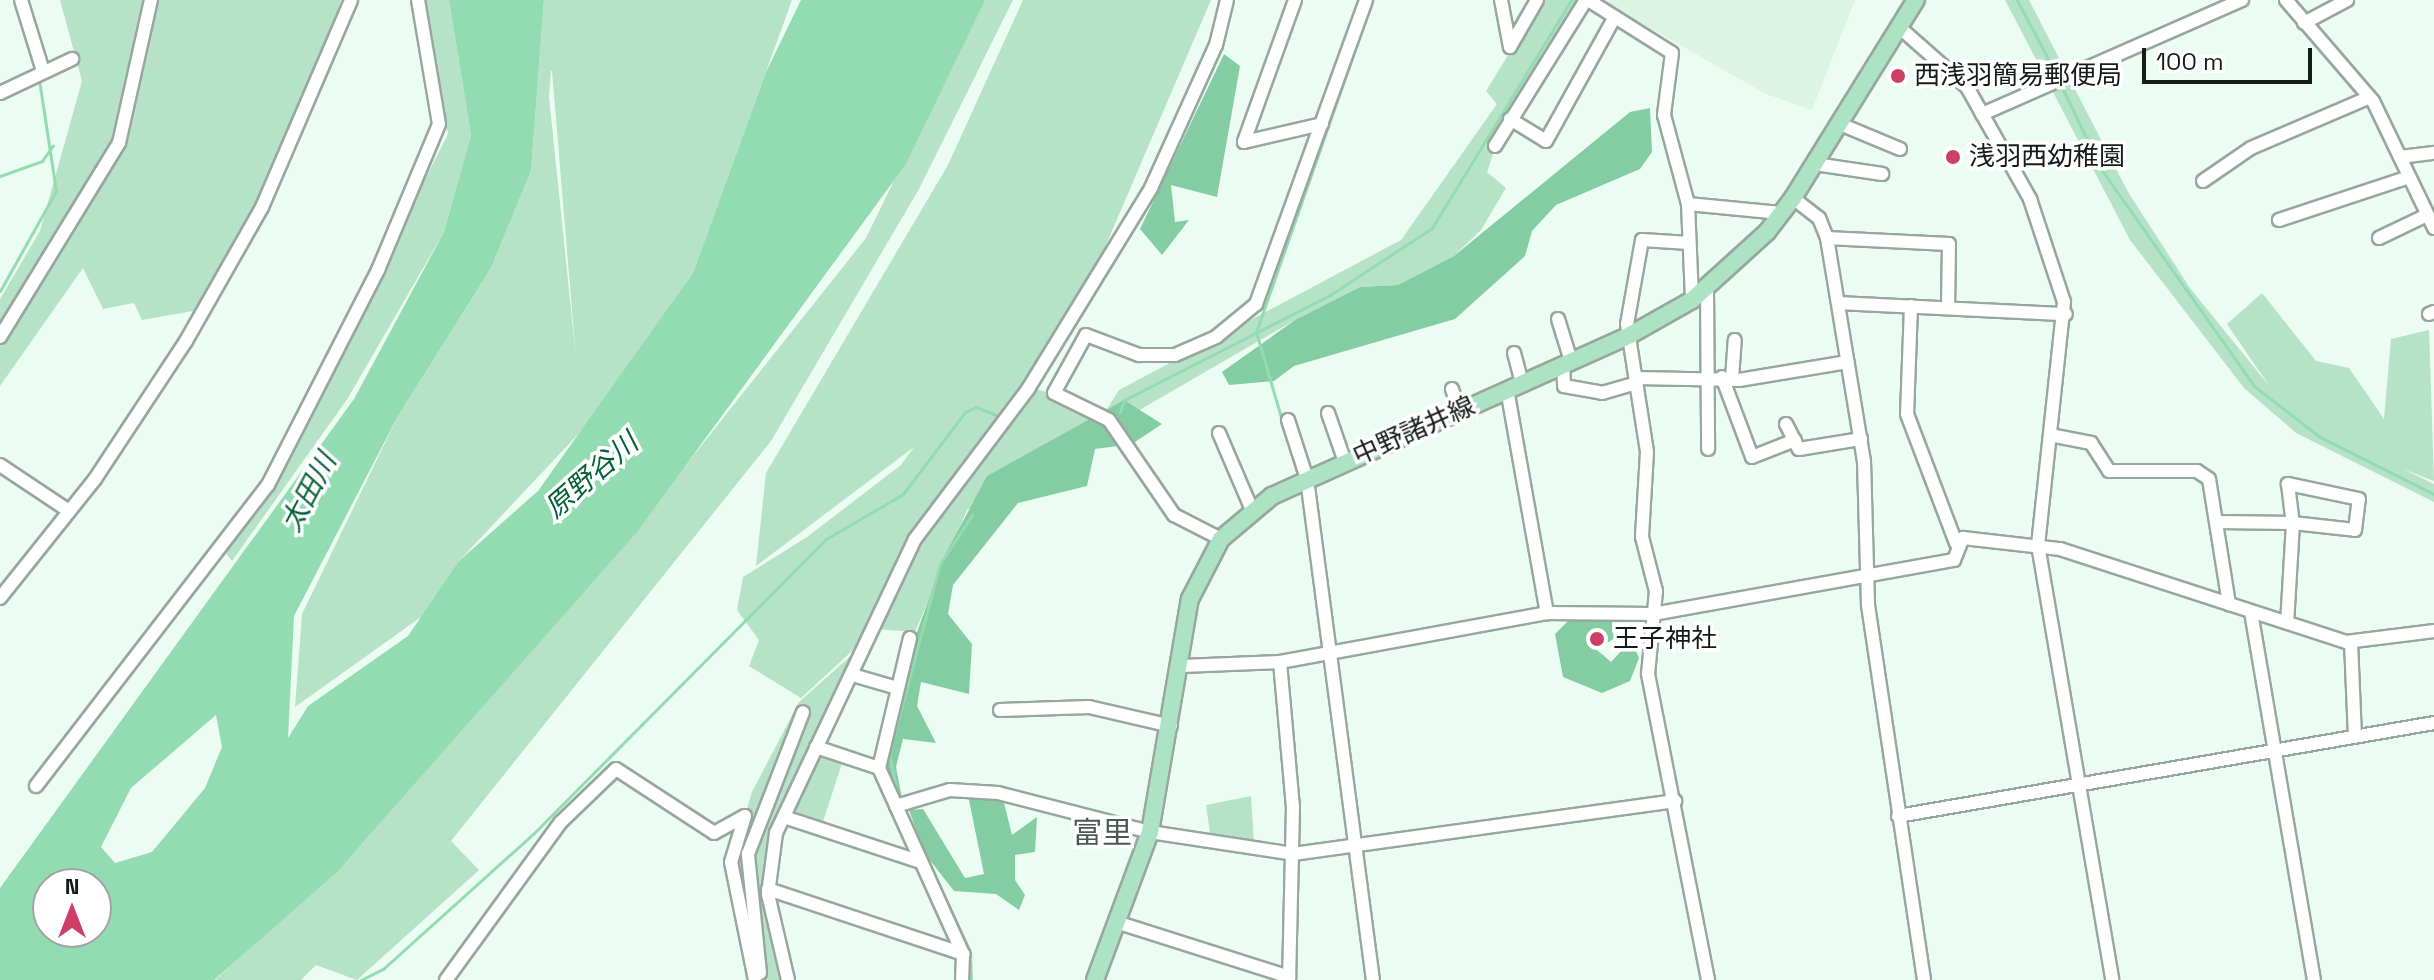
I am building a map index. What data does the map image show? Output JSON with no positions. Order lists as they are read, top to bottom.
{
  "streets": {
    "main road": ["中野諸井線"]
  },
  "districts": ["富里"],
  "water": ["原野谷川", "太田川"],
  "places": ["西浅羽簡易郵便局", "浅羽西幼稚園", "王子神社"],
  "scale_bar": "100 m",
  "north": "top"
}
